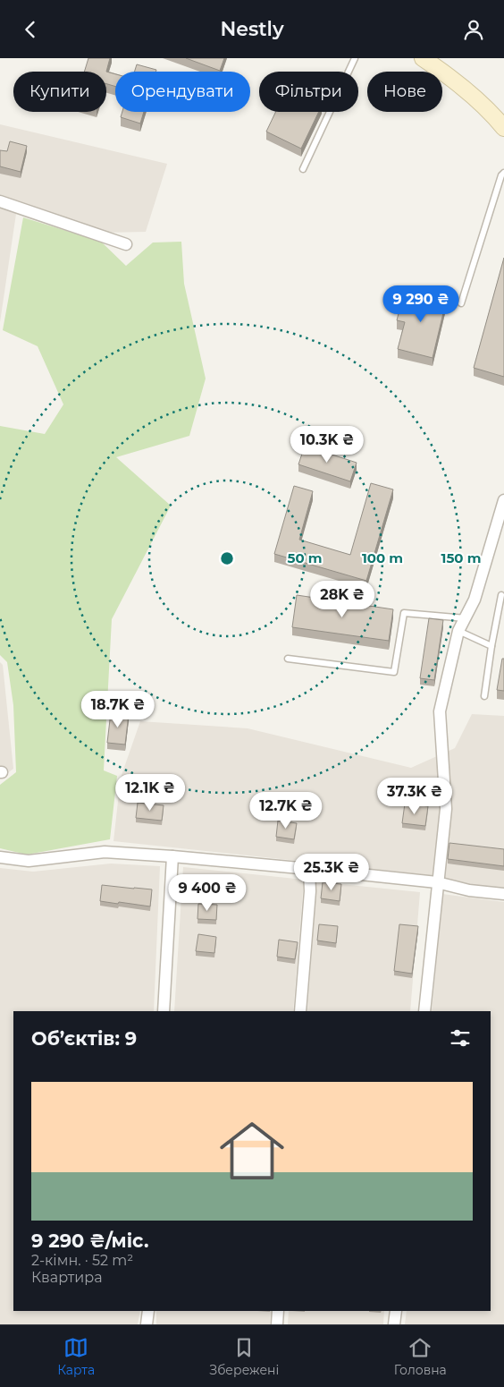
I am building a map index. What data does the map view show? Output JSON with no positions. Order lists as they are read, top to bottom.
{
  "page": {
    "header": "Nestly",
    "chip": [
      "Купити",
      "Орендувати",
      "Фільтри",
      "Нове"
    ],
    "price": [
      "9 290 ₴",
      "10.3K ₴",
      "28K ₴",
      "18.7K ₴",
      "12.1K ₴",
      "37.3K ₴",
      "12.7K ₴",
      "25.3K ₴",
      "9 400 ₴"
    ],
    "heading": "Об’єктів: 9",
    "list": [
      {
        "name": "9 290 ₴/міс.",
        "note": "2-кімн. · 52 m² · Квартира"
      }
    ],
    "tabs": ["Карта", "Збережені", "Головна"]
  },
  "rings": ["50 m", "100 m", "150 m"]
}
